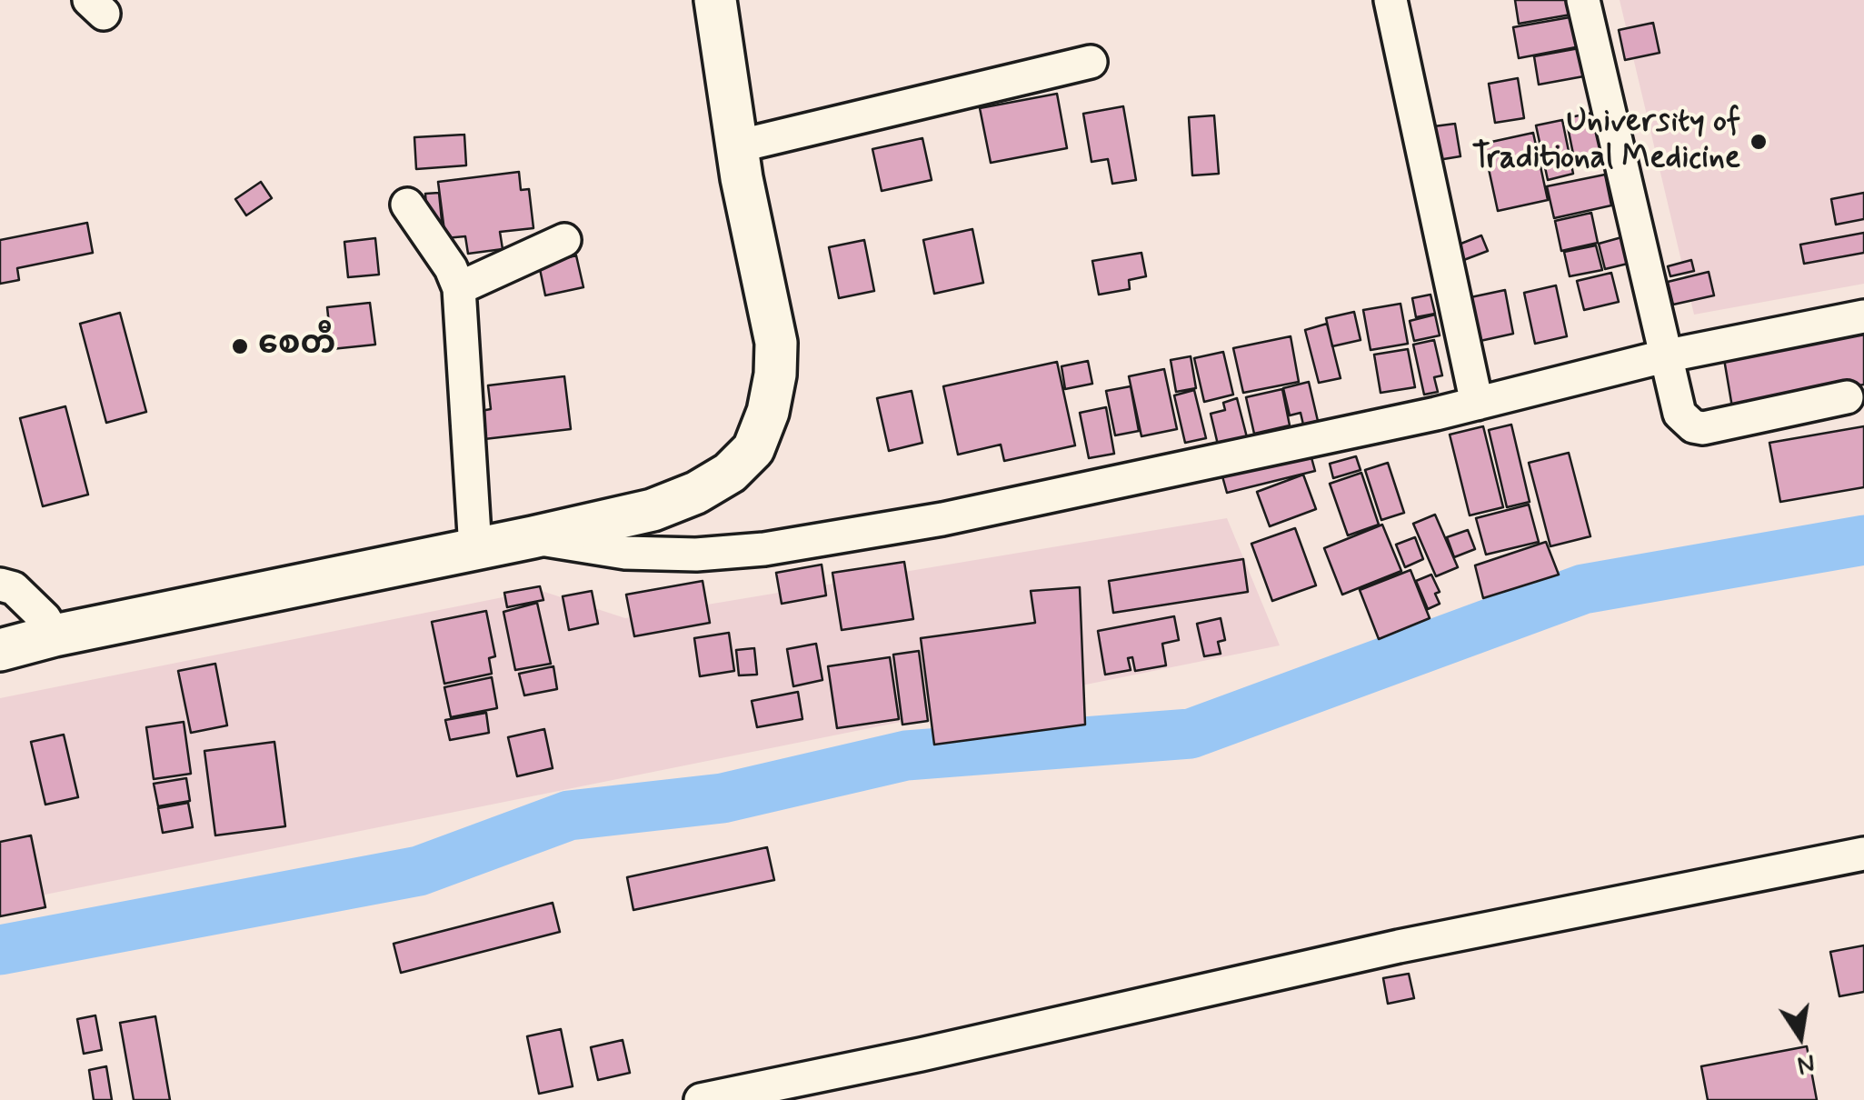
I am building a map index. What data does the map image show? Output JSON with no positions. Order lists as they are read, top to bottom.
{
  "places": ["University of Traditional Medicine", "စေတီ"],
  "north": "bottom"
}
